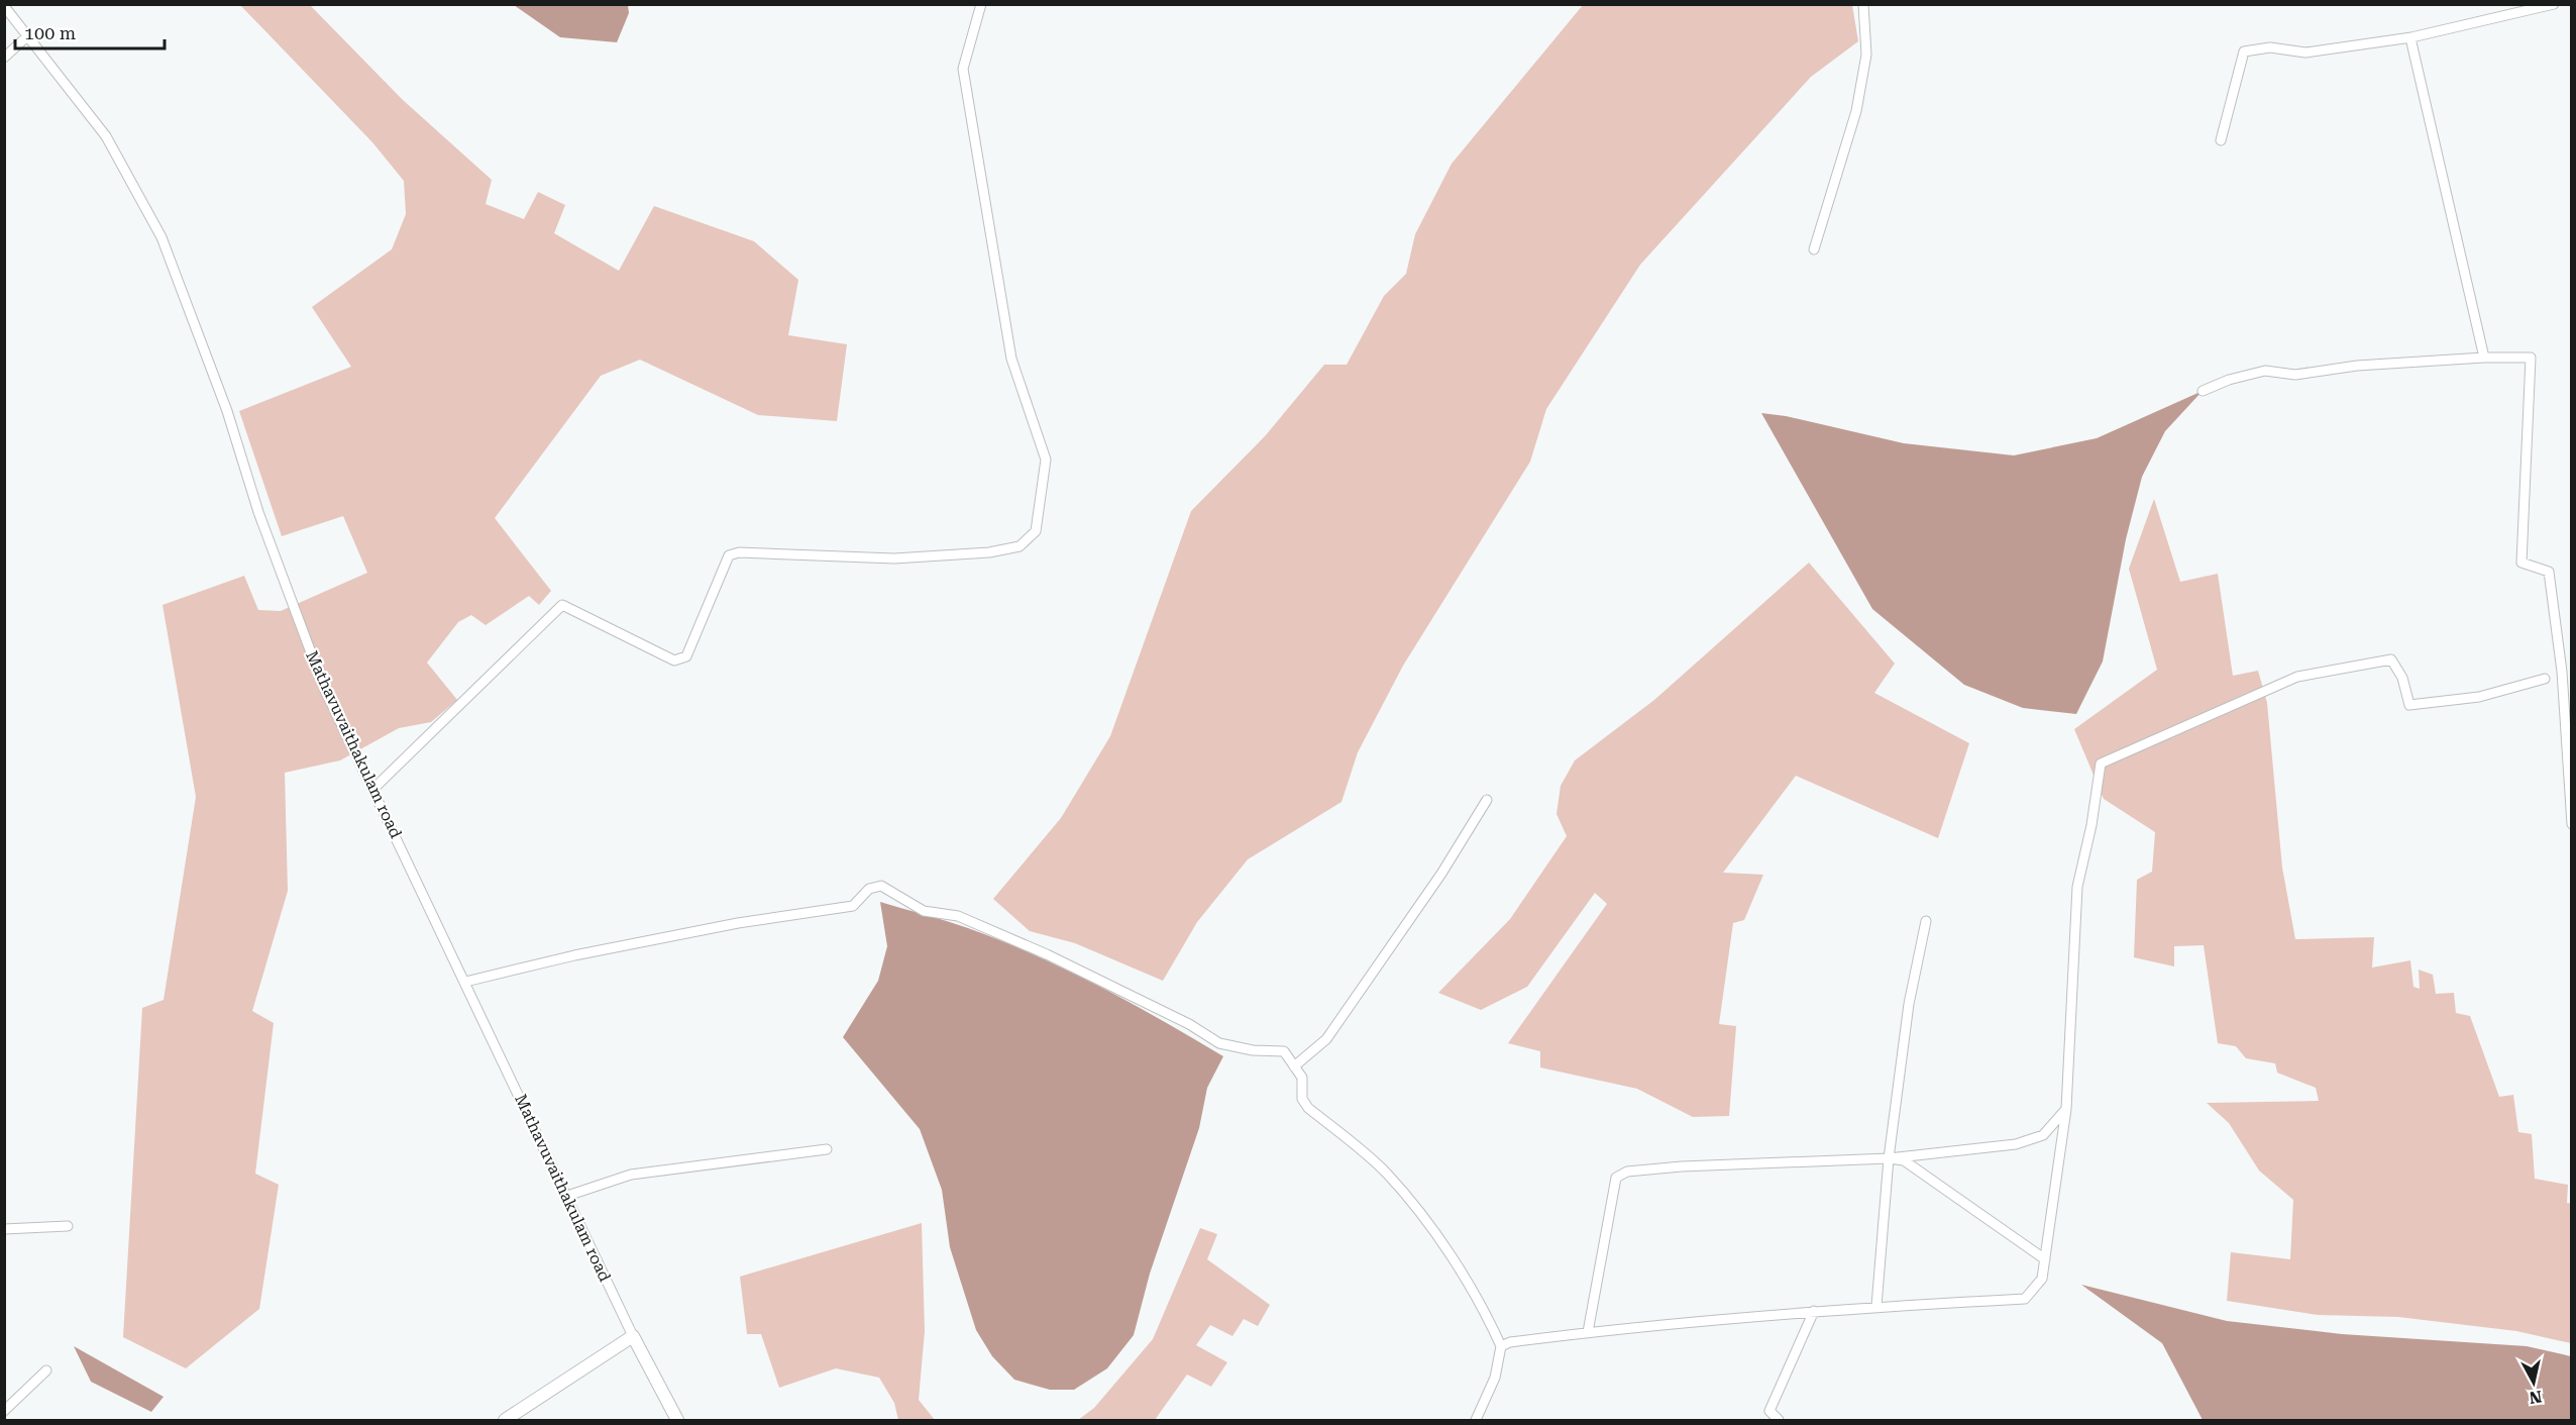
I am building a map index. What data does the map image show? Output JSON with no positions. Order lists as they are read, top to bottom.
{
  "streets": {
    "street": ["Mathavuvaithakulam road"]
  },
  "scale_bar": "100 m",
  "north": "bottom"
}
